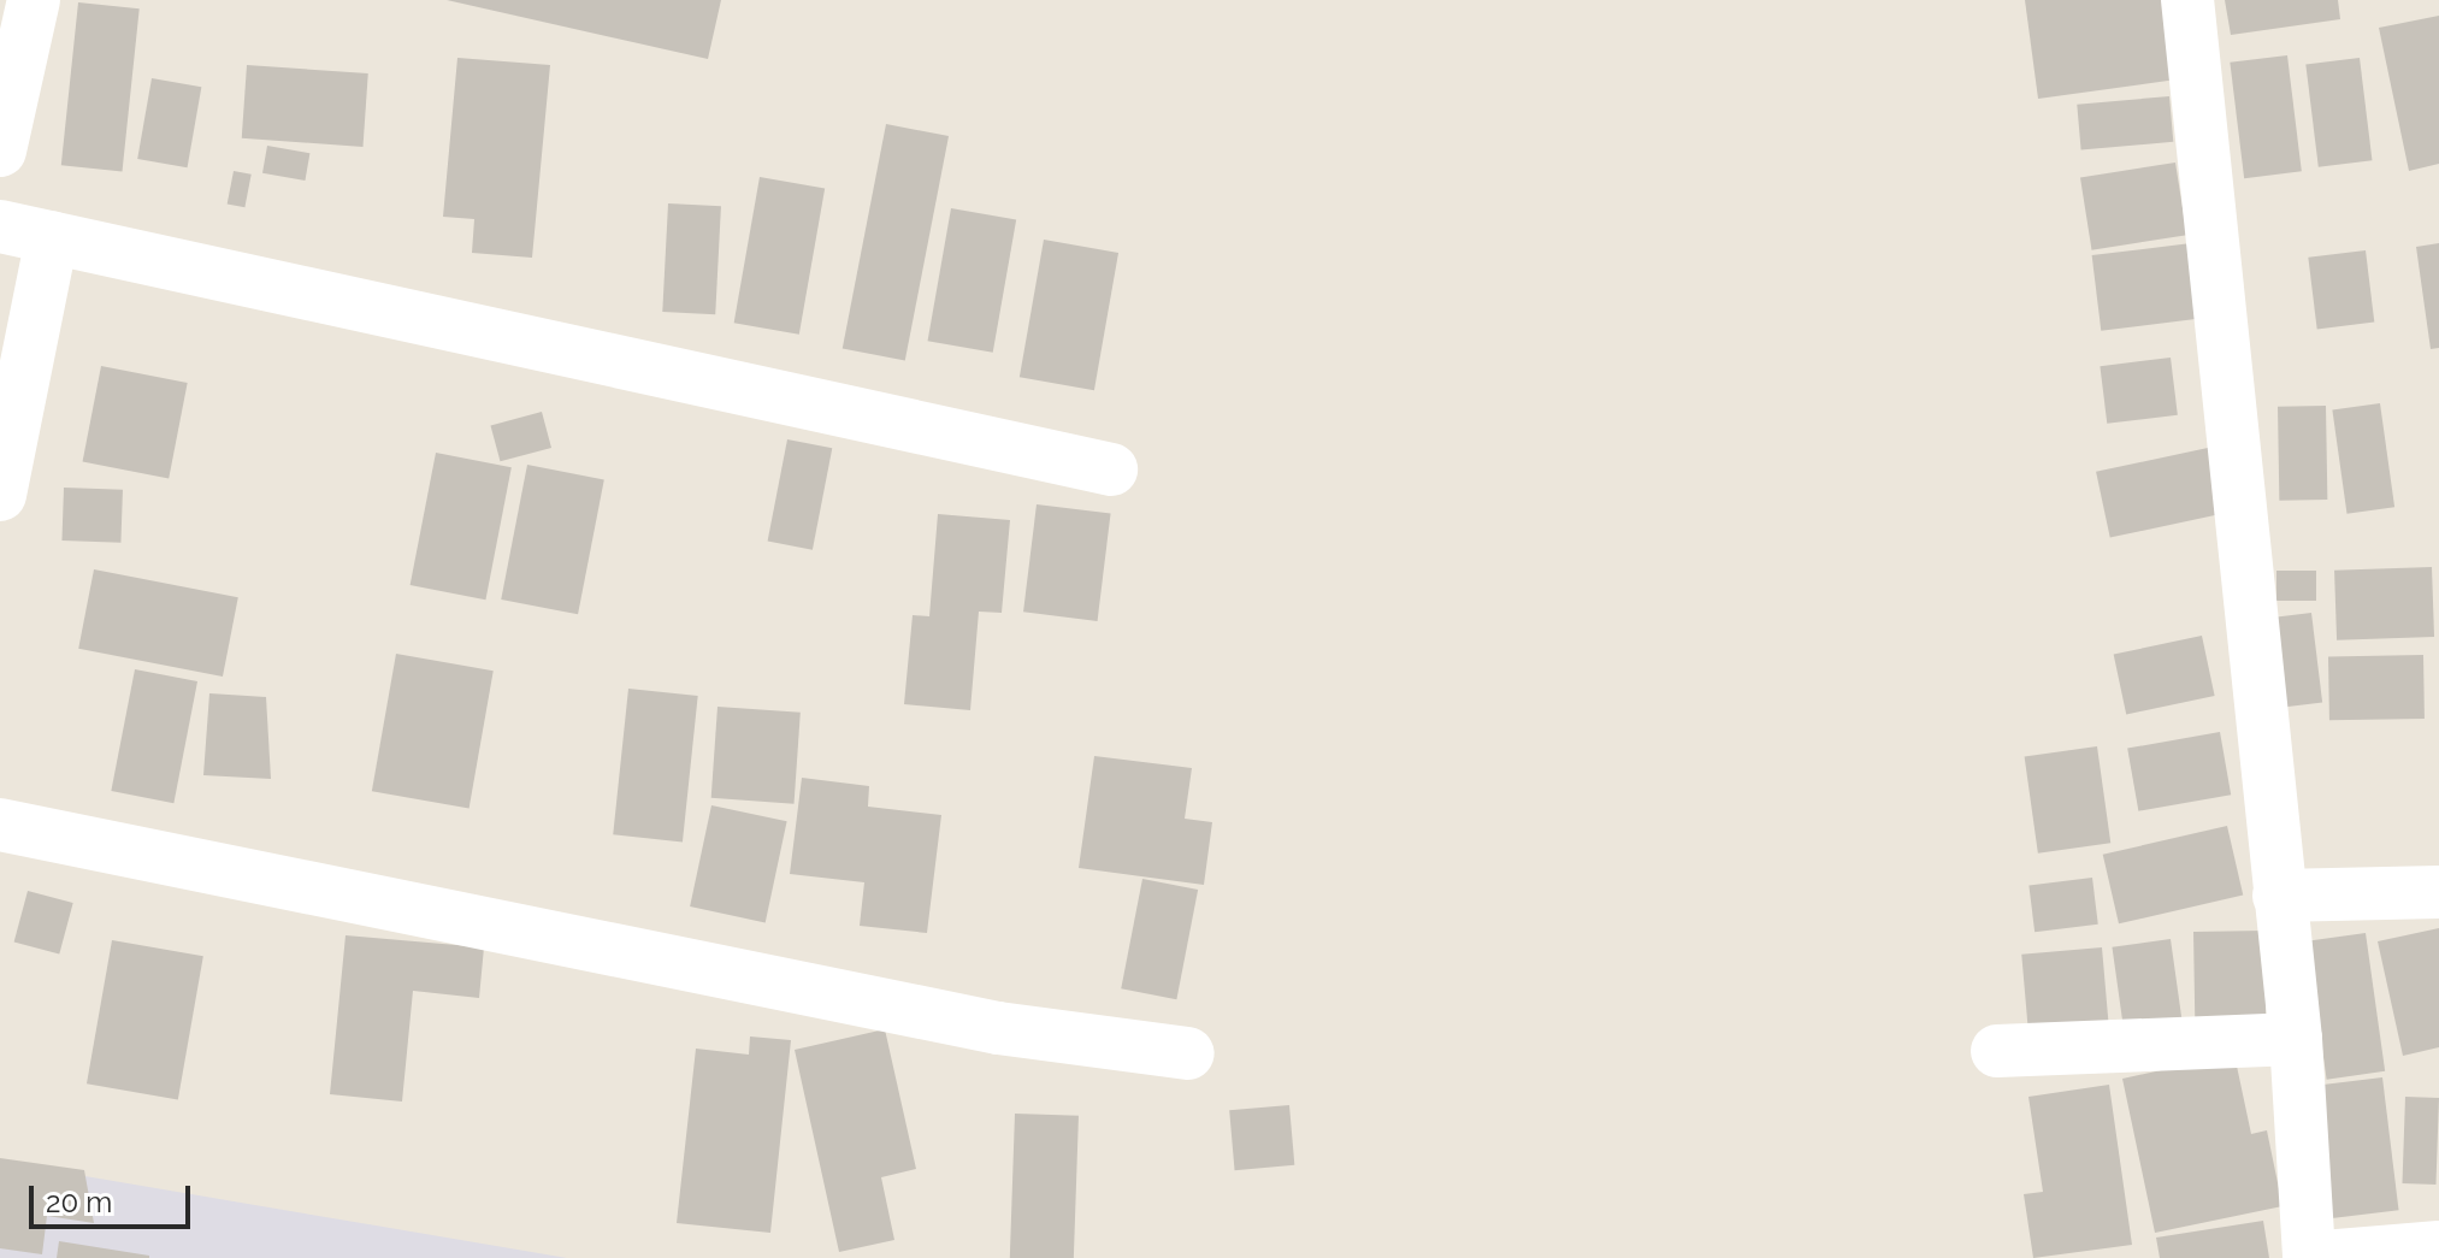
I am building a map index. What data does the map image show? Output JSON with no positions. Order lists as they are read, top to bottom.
{
  "scale_bar": "20 m"
}
